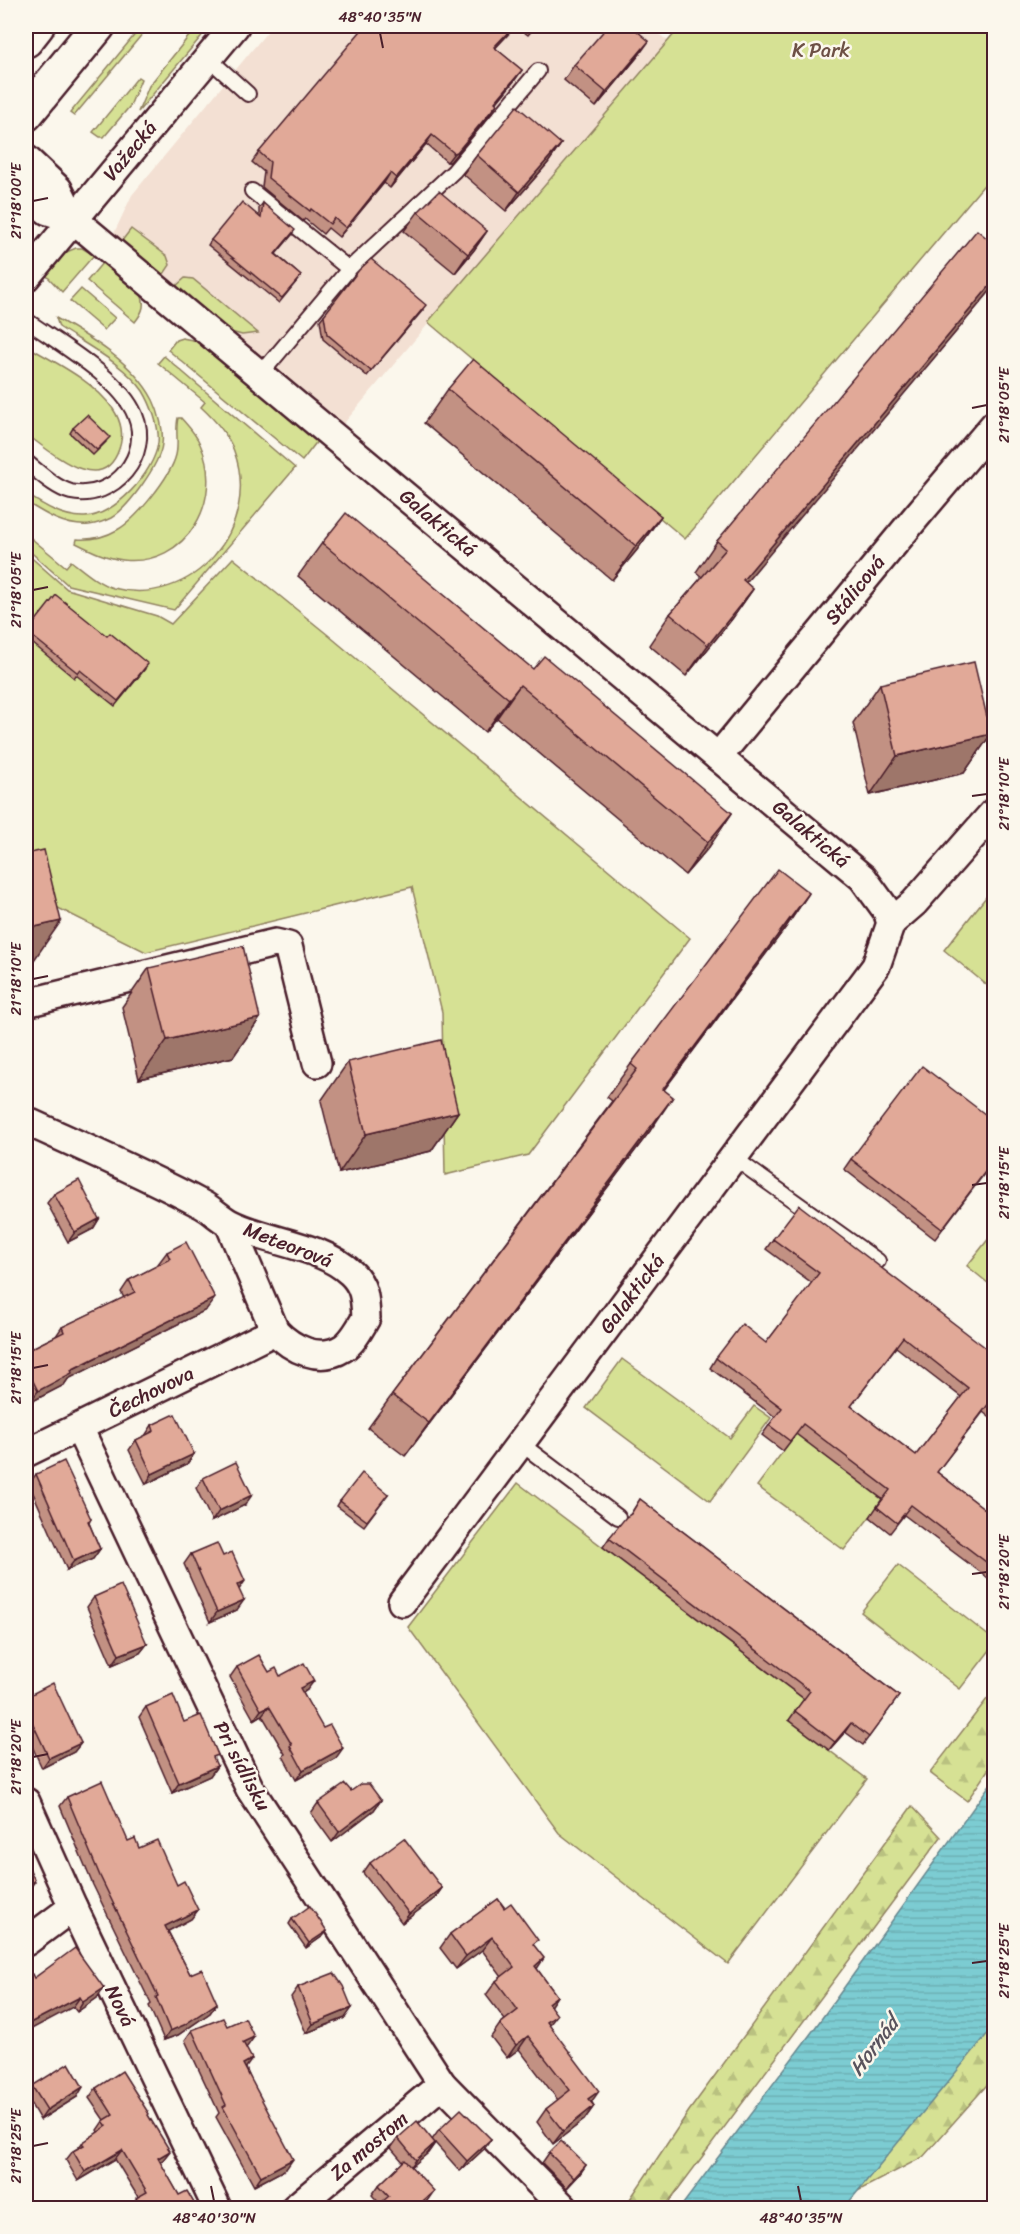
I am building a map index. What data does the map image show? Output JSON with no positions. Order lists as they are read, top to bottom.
{
  "streets": {
    "street": [
      "Važecká",
      "Galaktická",
      "Stálicová",
      "Meteorová",
      "Čechovova",
      "Pri sídlisku",
      "Nová",
      "Za mostom"
    ]
  },
  "crossings": [
    ["Važecká", "Galaktická"],
    ["Galaktická", "Stálicová"],
    ["Meteorová", "Čechovova"],
    ["Čechovova", "Pri sídlisku"],
    ["Pri sídlisku", "Za mostom"]
  ],
  "water": ["Hornád"],
  "parks": ["K Park"],
  "coordinates": [
    "48°40'35\"N",
    "21°18'00\"E",
    "21°18'05\"E",
    "21°18'10\"E",
    "21°18'15\"E",
    "21°18'20\"E",
    "21°18'25\"E",
    "48°40'30\"N"
  ]
}
